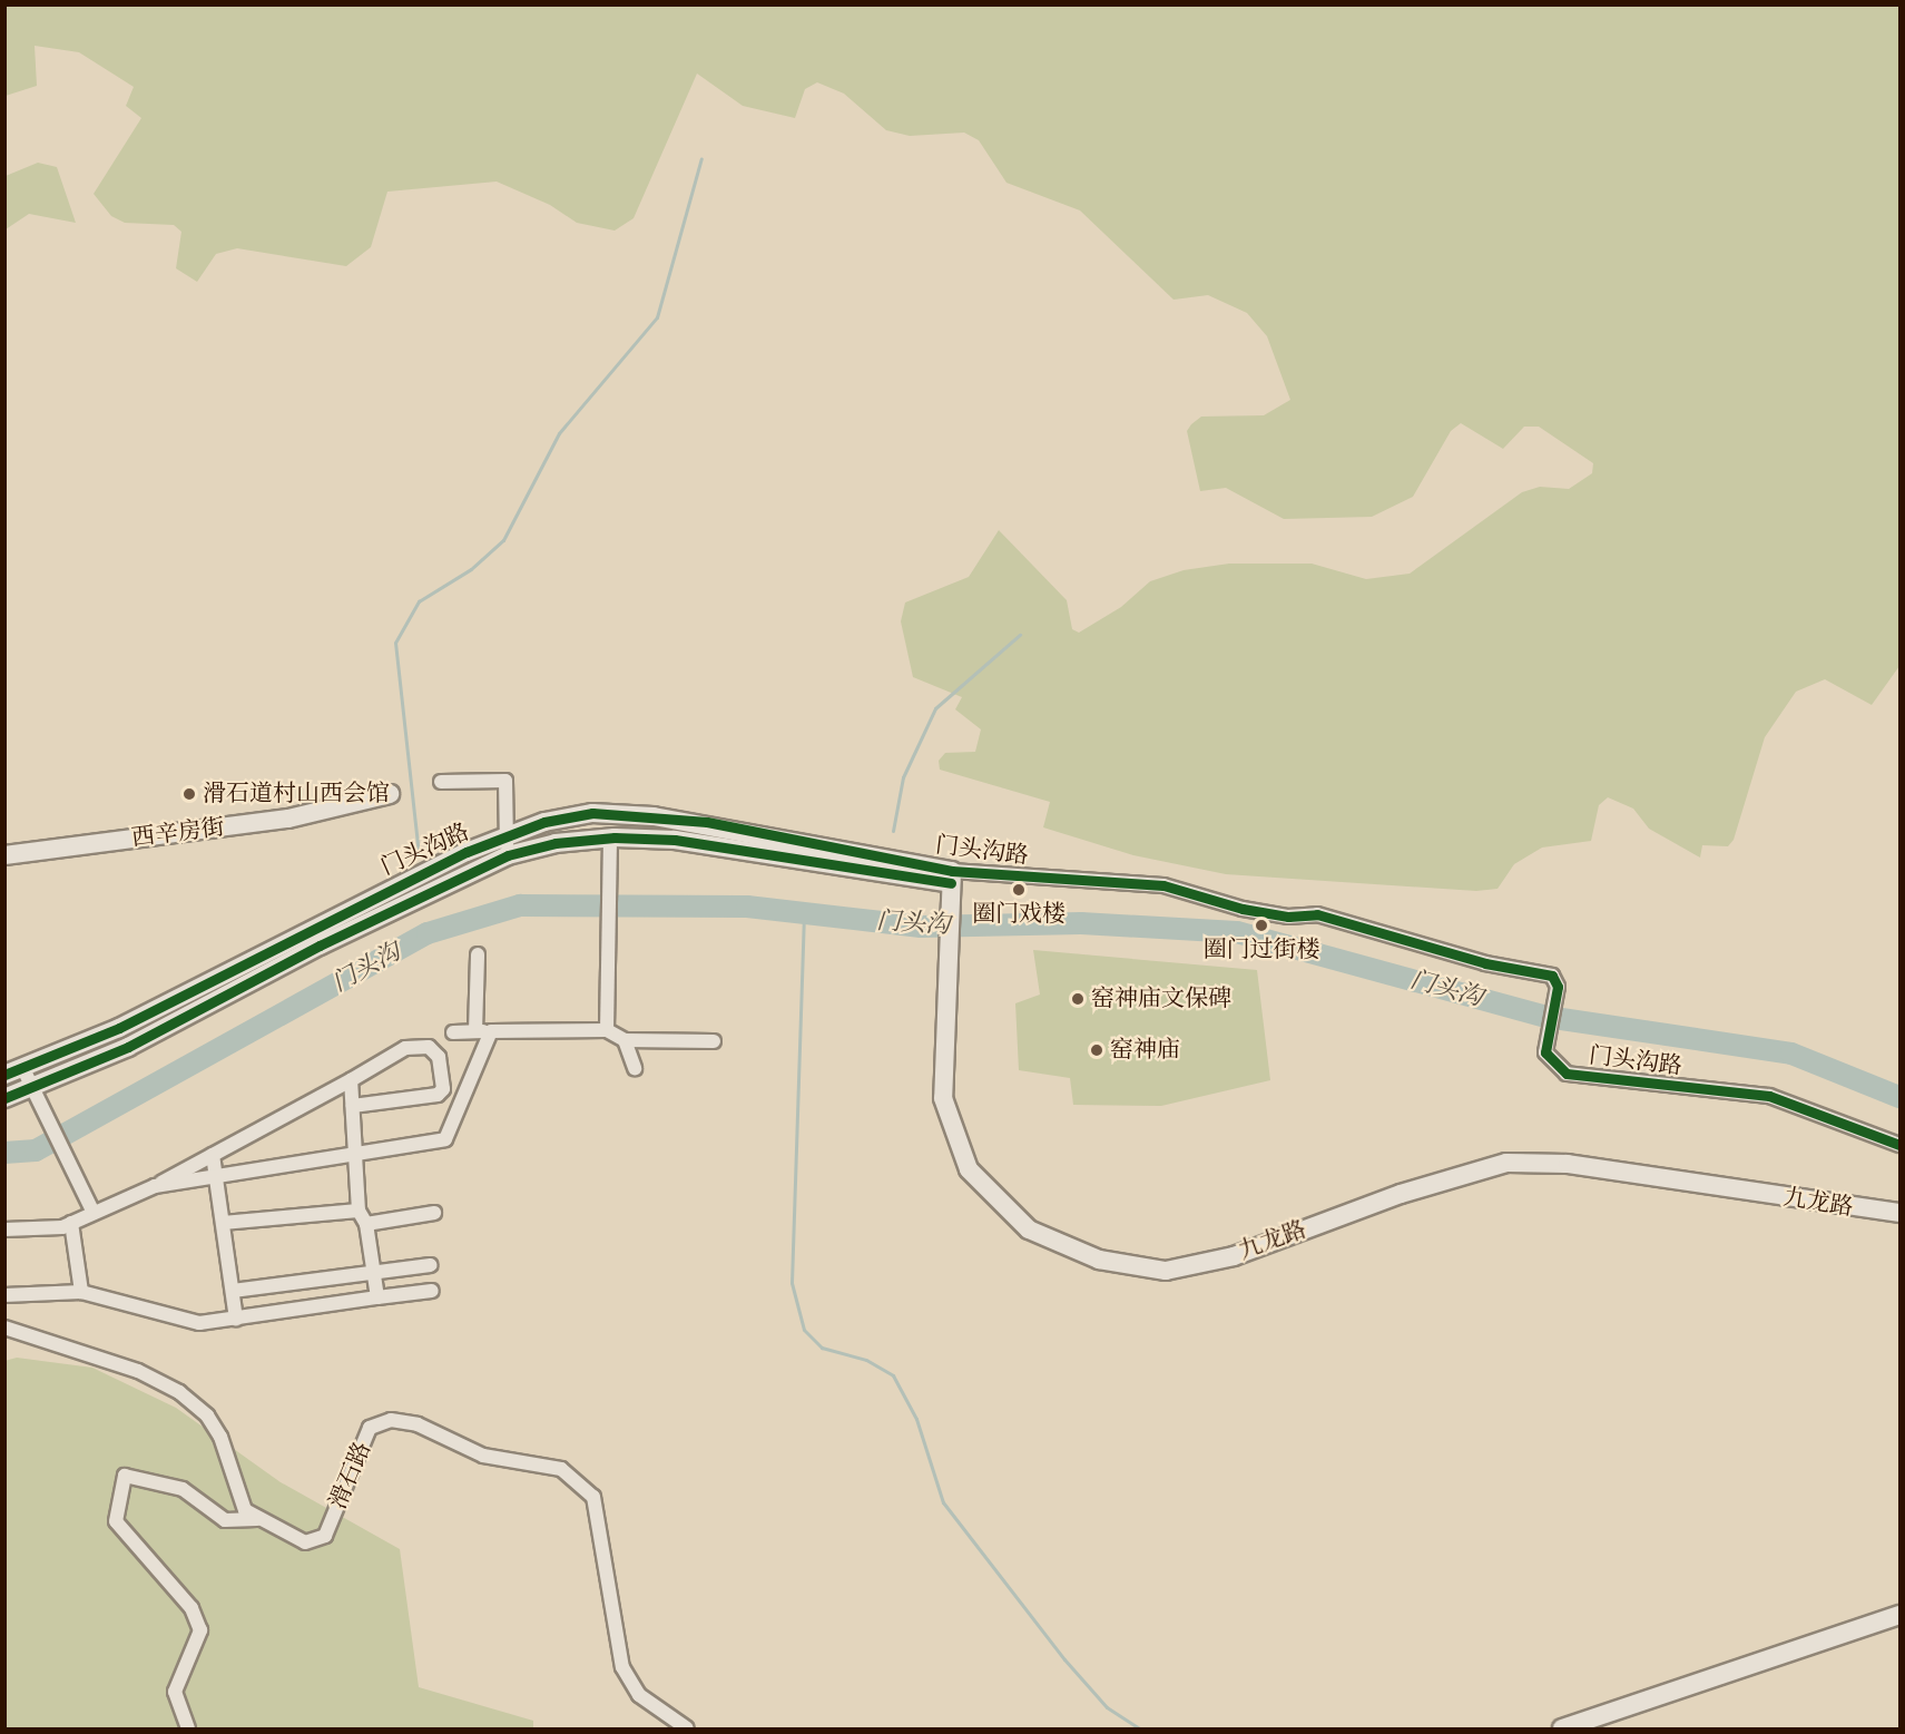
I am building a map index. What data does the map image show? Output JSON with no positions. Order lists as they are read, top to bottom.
{
  "streets": {
    "main road": ["西辛房街", "门头沟路", "九龙路"],
    "street": ["滑石路"]
  },
  "crossings": [
    ["门头沟路", "九龙路"]
  ],
  "water": ["门头沟"],
  "places": [
    "滑石道村山西会馆",
    "圈门戏楼",
    "圈门过街楼",
    "窑神庙文保碑",
    "窑神庙"
  ]
}
